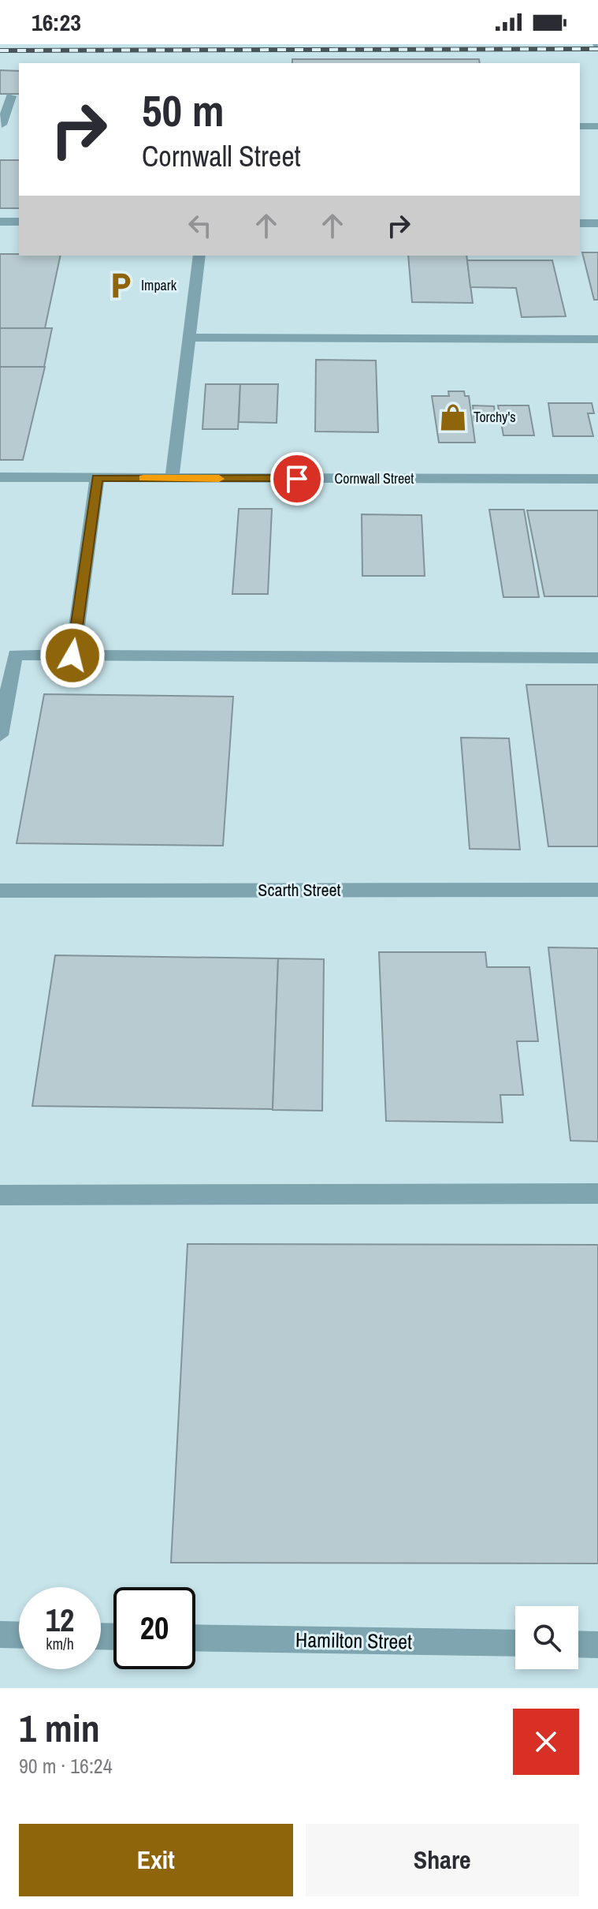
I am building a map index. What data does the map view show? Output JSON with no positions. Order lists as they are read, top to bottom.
{
  "streets": {
    "street": ["Cornwall Street", "Scarth Street", "Hamilton Street"]
  },
  "places": {
    "parking": ["Impark"],
    "shop": ["Torchy's"]
  },
  "page": {
    "status": "16:23",
    "turn": ["50 m", "Cornwall Street"],
    "speed": "12 km/h",
    "limit": "20",
    "heading": ["1 min", "90 m · 16:24"],
    "buttons": ["Exit", "Share"]
  }
}
